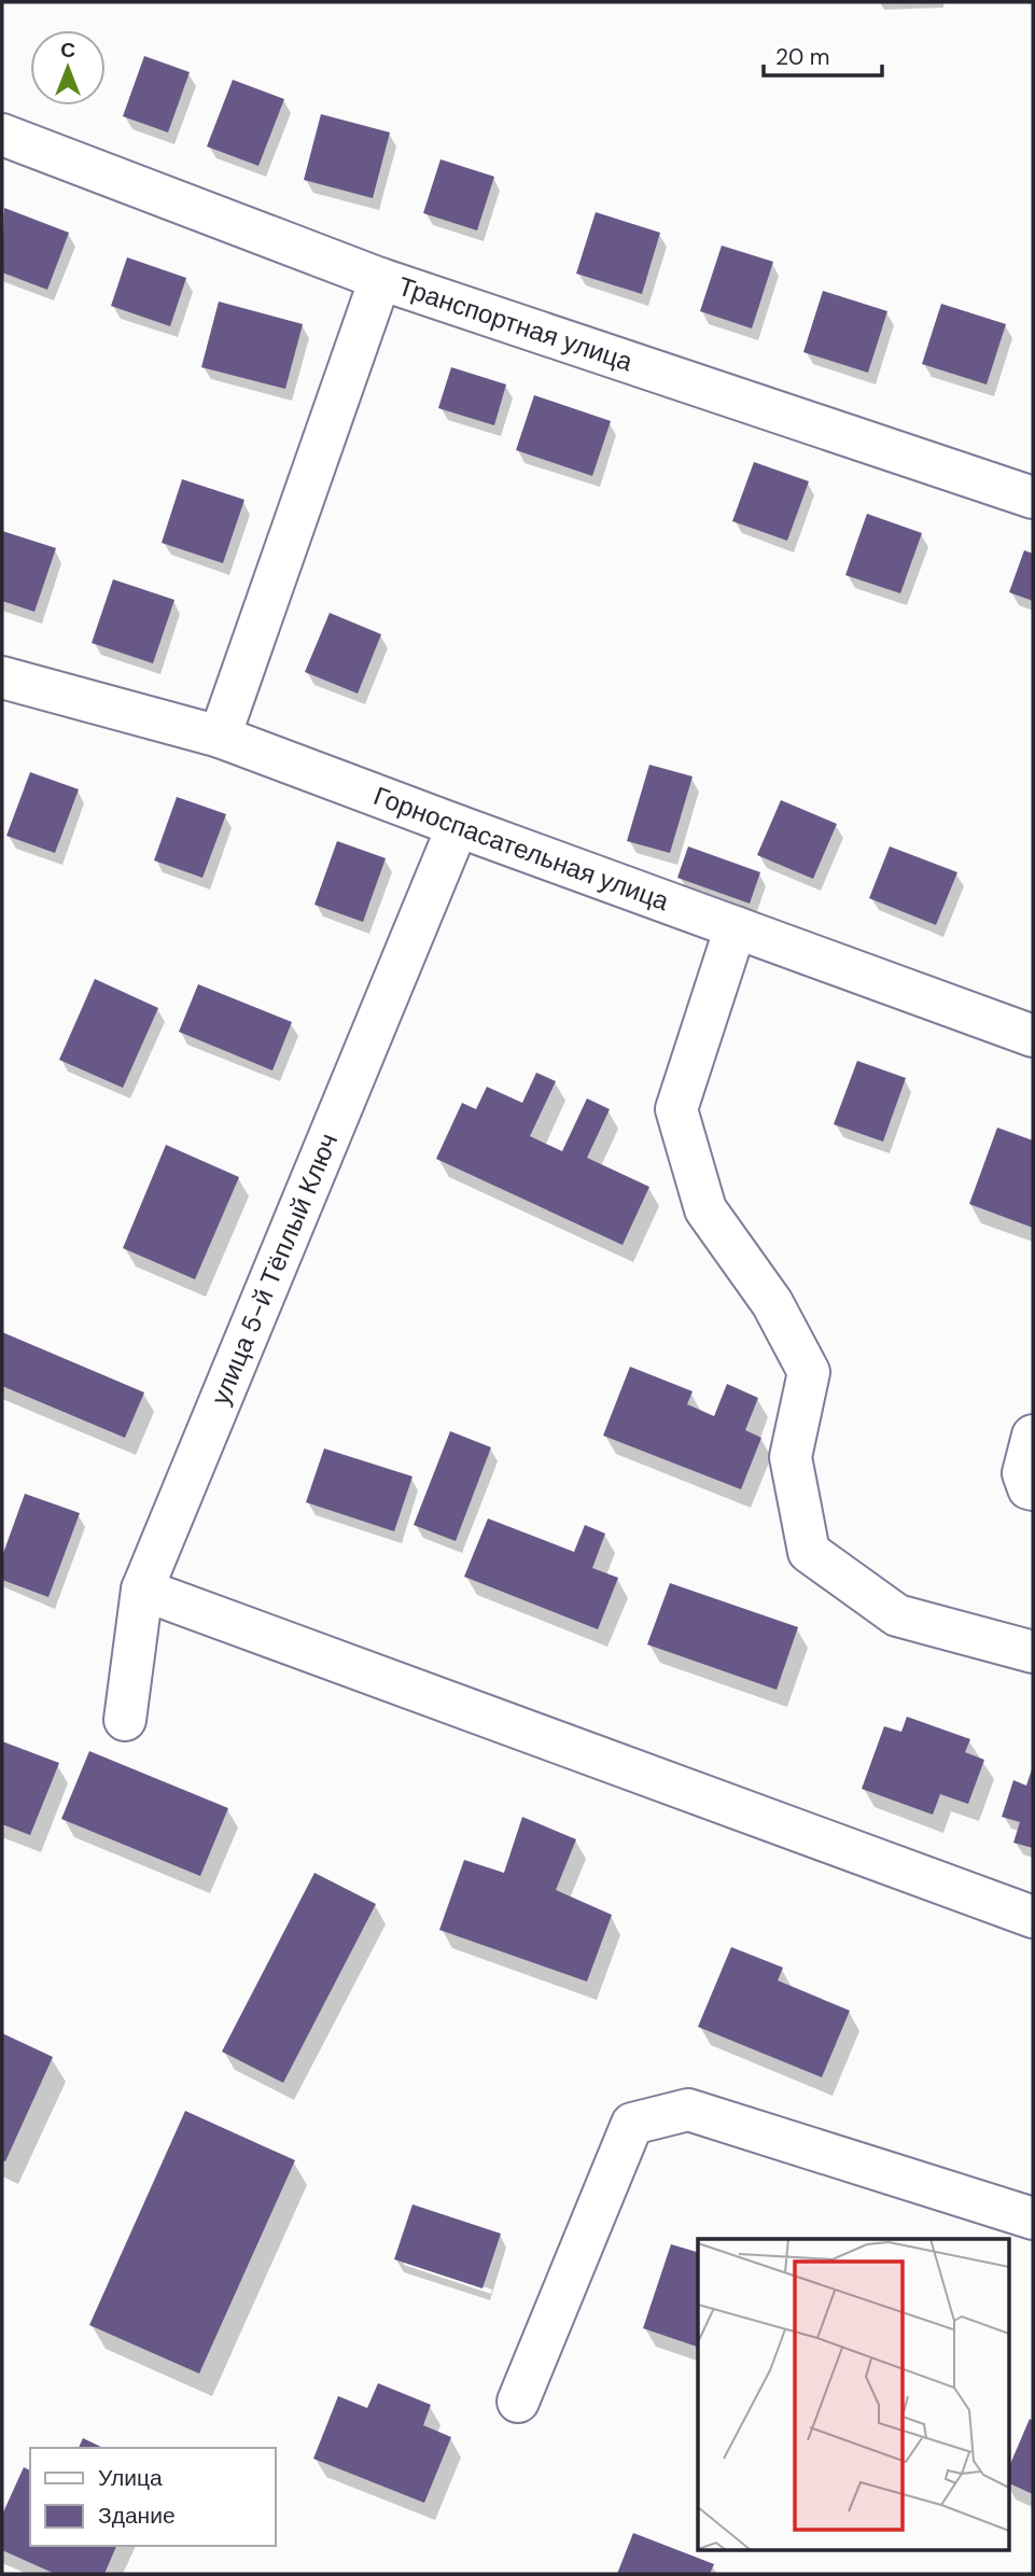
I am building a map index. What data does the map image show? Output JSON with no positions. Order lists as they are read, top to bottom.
{
  "streets": {
    "street": ["Транспортная улица", "Горноспасательная улица", "улица 5-й Тёплый Ключ"]
  },
  "crossings": [
    ["Горноспасательная улица", "улица 5-й Тёплый Ключ"]
  ],
  "legend": ["Улица", "Здание"],
  "scale_bar": "20 m",
  "north": "top"
}
